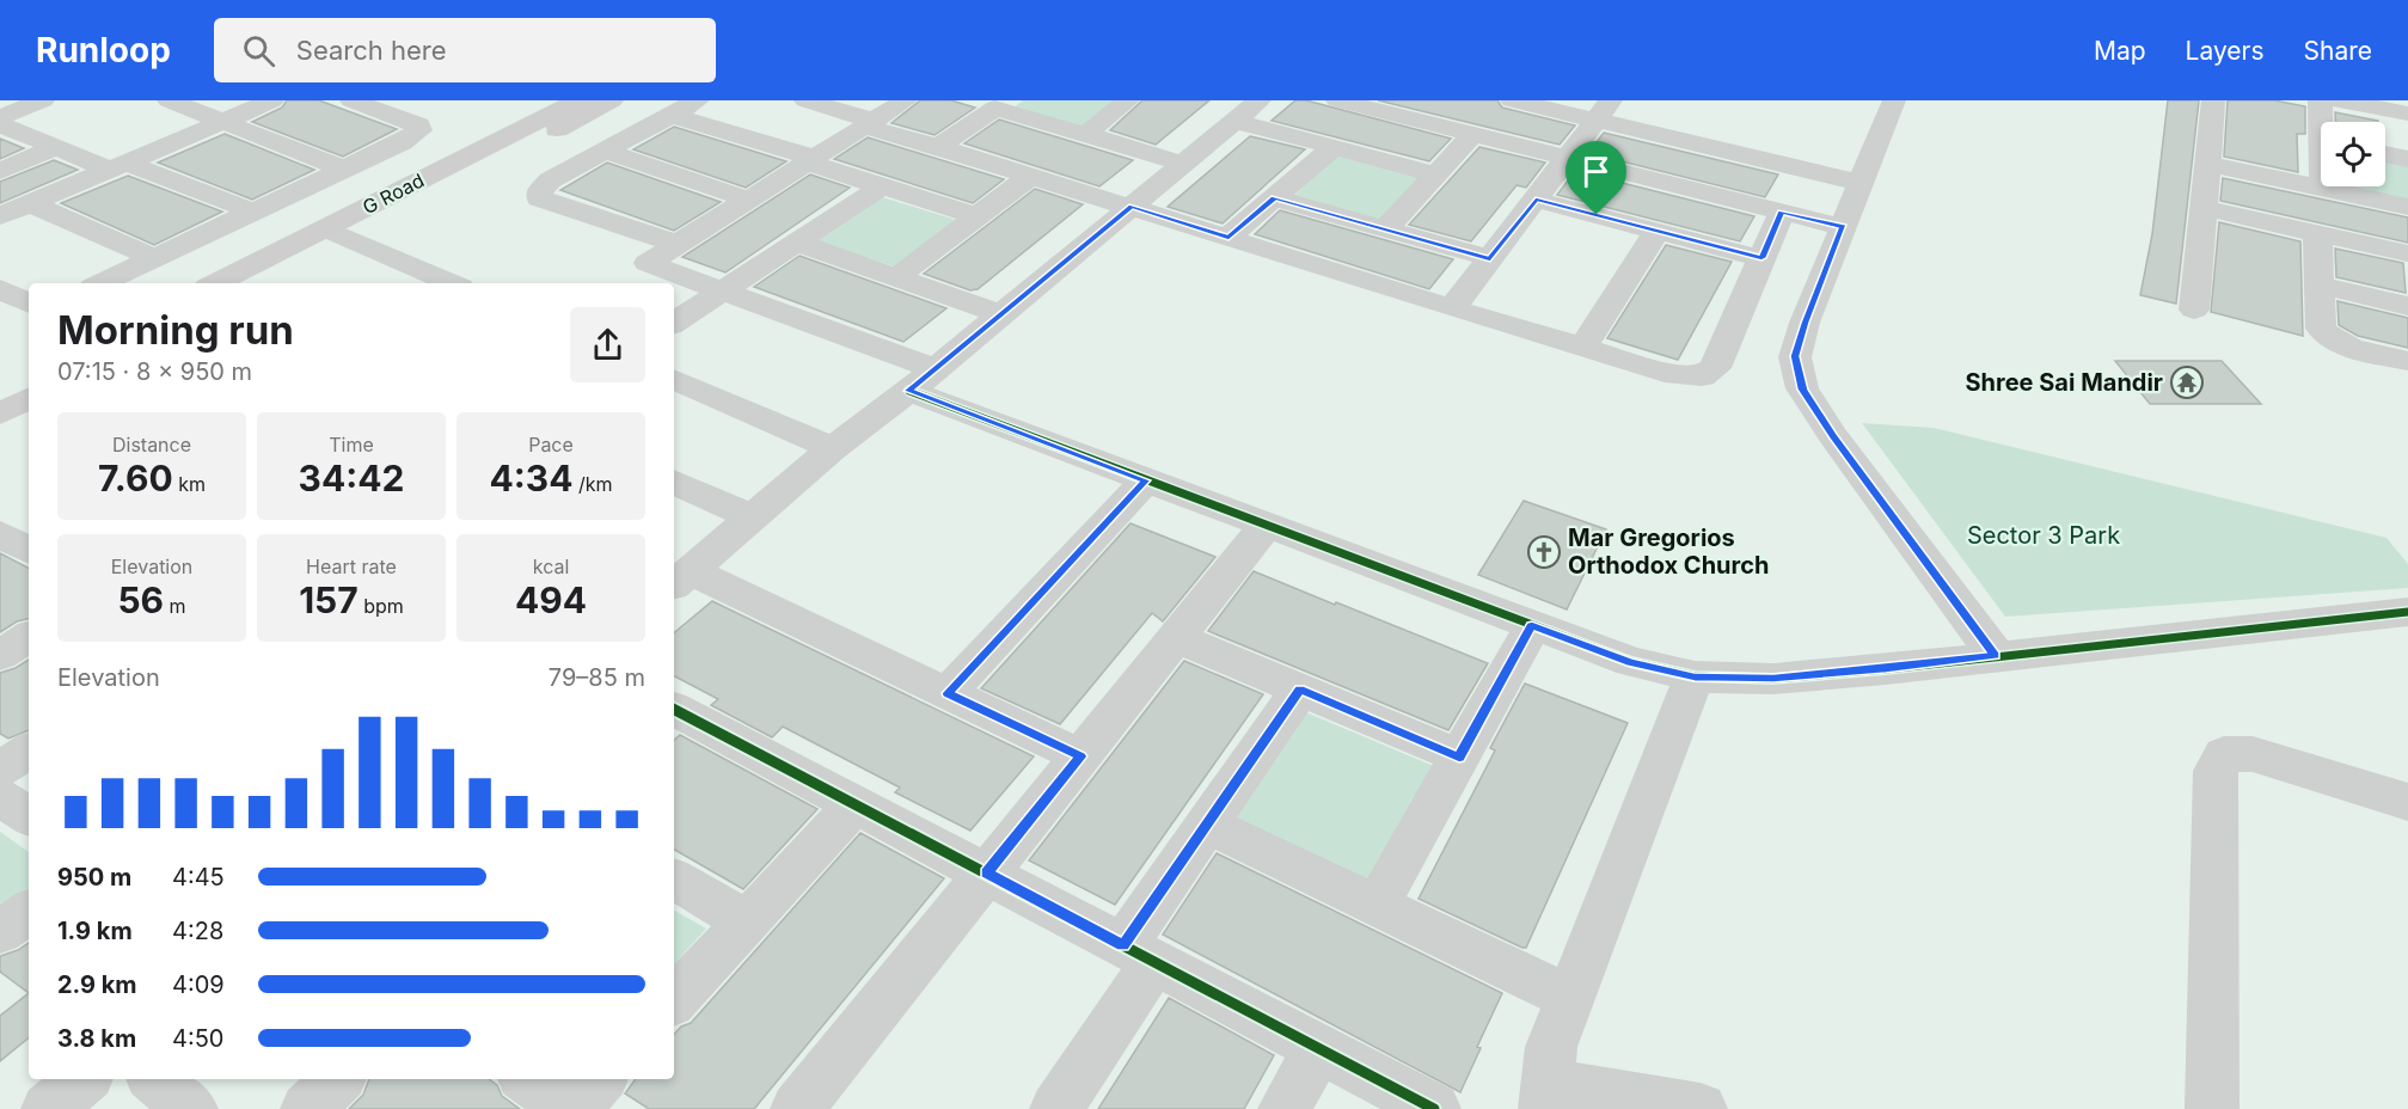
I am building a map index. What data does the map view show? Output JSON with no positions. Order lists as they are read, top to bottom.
{
  "streets": {
    "street": ["G Road"]
  },
  "parks": ["Sector 3 Park"],
  "places": {
    "temple": ["Shree Sai Mandir"],
    "church": ["Mar Gregorios Orthodox Church"]
  },
  "page": {
    "header": "Runloop",
    "search": "Search here",
    "nav": ["Map", "Layers", "Share"],
    "heading": ["Morning run", "07:15 · 8 × 950 m"],
    "stats": [
      ["Distance", "7.60 km"],
      ["Time", "34:42"],
      ["Pace", "4:34 /km"],
      ["Elevation", "56 m"],
      ["Heart rate", "157 bpm"],
      ["kcal", "494"]
    ],
    "chart": ["Elevation", "79–85 m"],
    "list": [
      {
        "name": "950 m",
        "note": "4:45"
      },
      {
        "name": "1.9 km",
        "note": "4:28"
      },
      {
        "name": "2.9 km",
        "note": "4:09"
      },
      {
        "name": "3.8 km",
        "note": "4:50"
      }
    ]
  }
}
